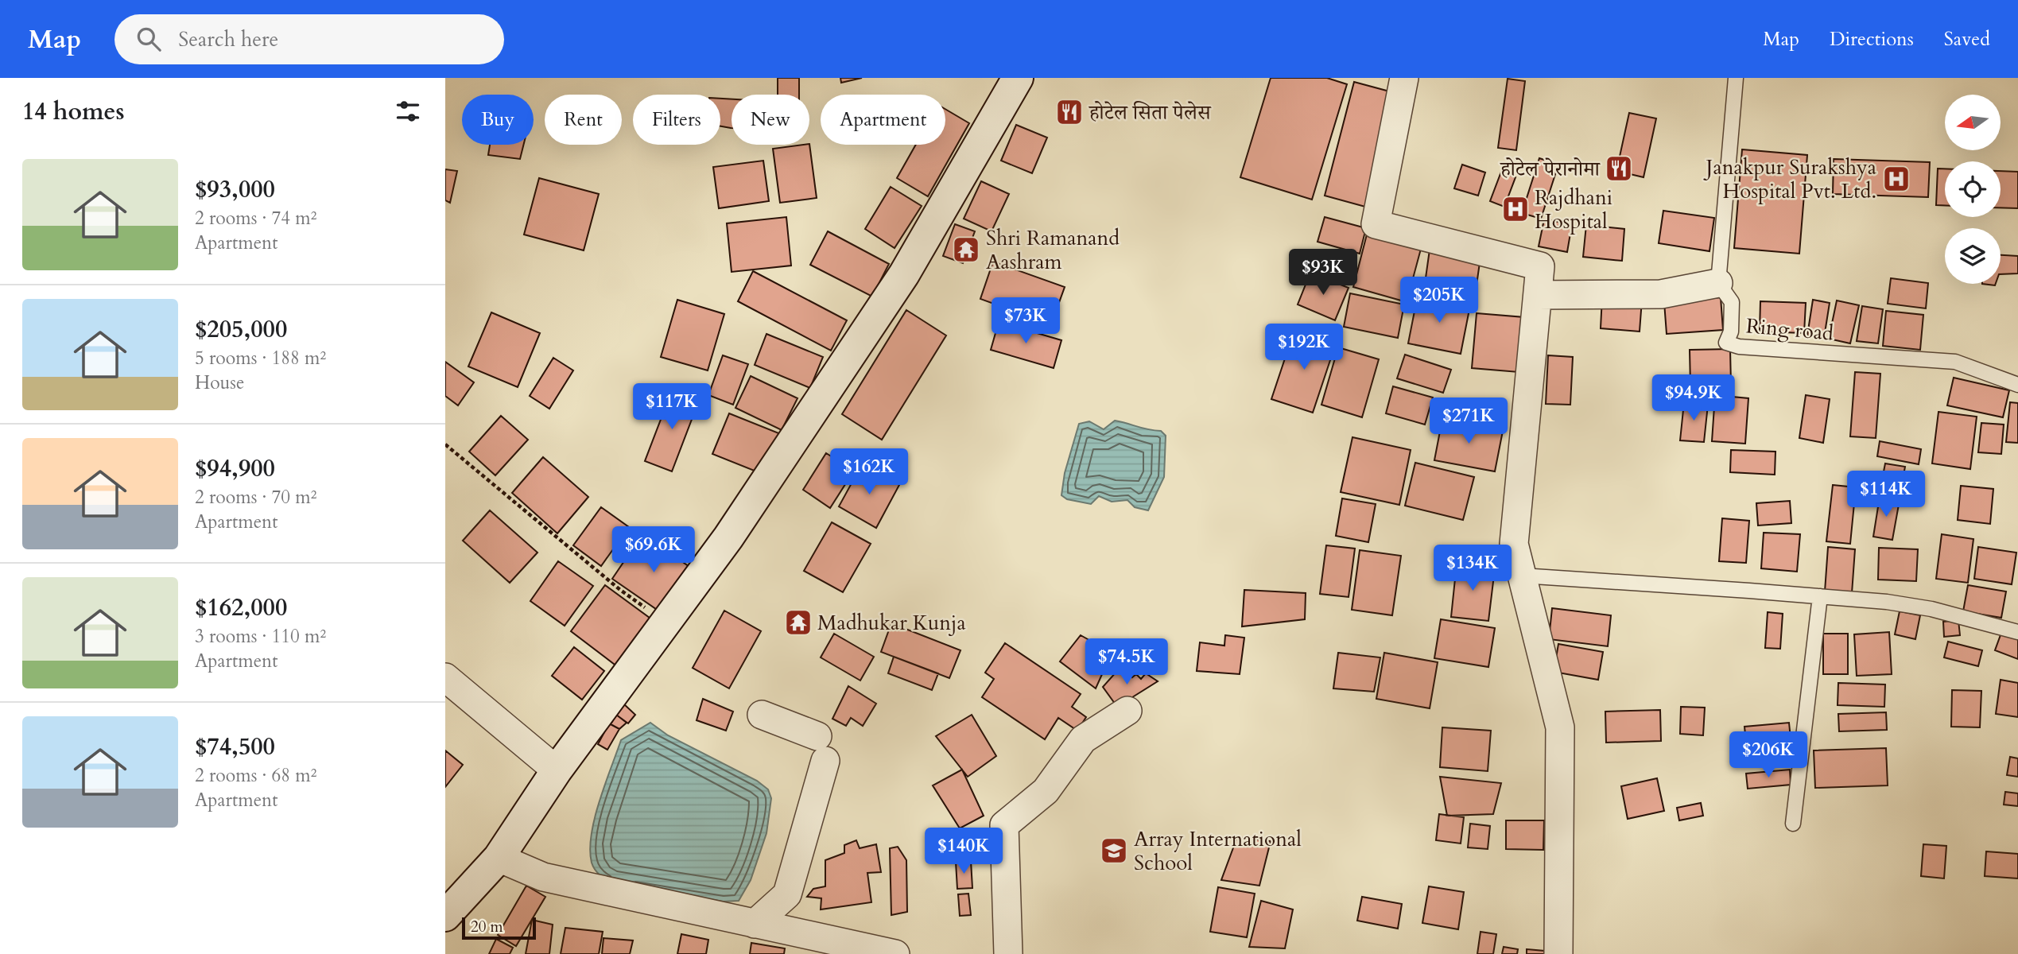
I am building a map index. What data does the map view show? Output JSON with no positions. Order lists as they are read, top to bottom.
{
  "streets": {
    "lane": ["Ring road"]
  },
  "places": {
    "restaurant": ["होटेल सिता पेलेस", "होटेल पेरानोमा"],
    "hospital": ["Janakpur Surakshya Hospital Pvt. Ltd.", "Rajdhani Hospital"],
    "temple": ["Shri Ramanand Aashram", "Madhukar Kunja"],
    "school or university": ["Array International School"]
  },
  "scale_bar": "20 m",
  "north": "left",
  "page": {
    "header": "Map",
    "search": "Search here",
    "nav": ["Map", "Directions", "Saved"],
    "heading": "14 homes",
    "chip": [
      "Buy",
      "Rent",
      "Filters",
      "New",
      "Apartment"
    ],
    "list": [
      {
        "name": "$93,000",
        "note": "2 rooms · 74 m² · Apartment"
      },
      {
        "name": "$205,000",
        "note": "5 rooms · 188 m² · House"
      },
      {
        "name": "$94,900",
        "note": "2 rooms · 70 m² · Apartment"
      },
      {
        "name": "$162,000",
        "note": "3 rooms · 110 m² · Apartment"
      },
      {
        "name": "$74,500",
        "note": "2 rooms · 68 m² · Apartment"
      }
    ],
    "price": [
      "$93K",
      "$205K",
      "$73K",
      "$192K",
      "$94.9K",
      "$117K",
      "$271K",
      "$162K",
      "$114K",
      "$69.6K",
      "$134K",
      "$74.5K",
      "$206K",
      "$140K"
    ],
    "scale": "20 m"
  }
}
